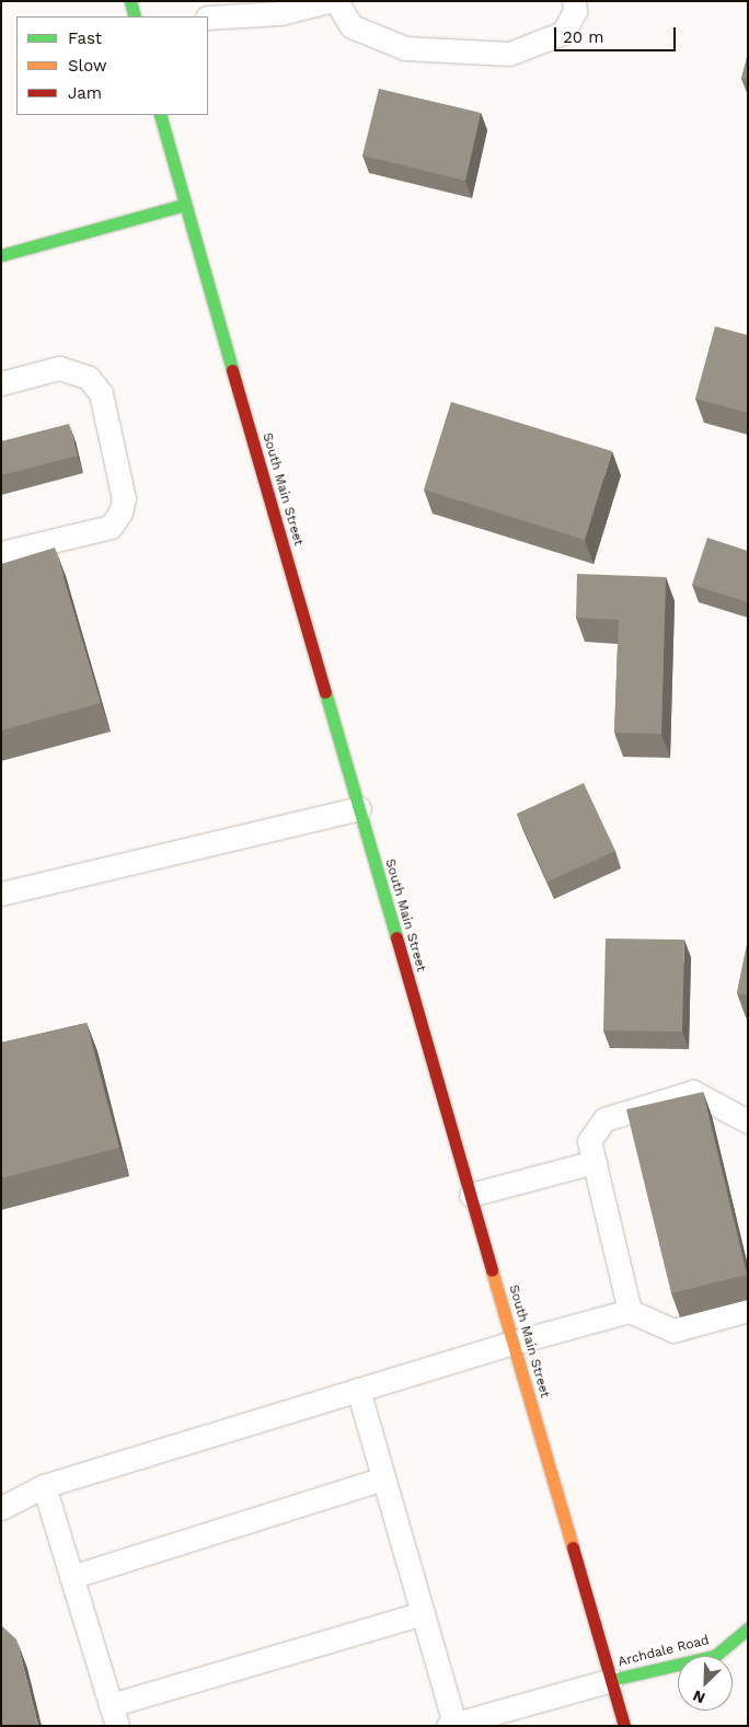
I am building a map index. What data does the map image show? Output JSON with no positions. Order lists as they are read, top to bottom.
{
  "streets": {
    "main road": ["South Main Street", "Archdale Road"]
  },
  "crossings": [
    ["South Main Street", "Archdale Road"]
  ],
  "legend": ["Fast", "Slow", "Jam"],
  "scale_bar": "20 m",
  "north": "bottom left"
}
